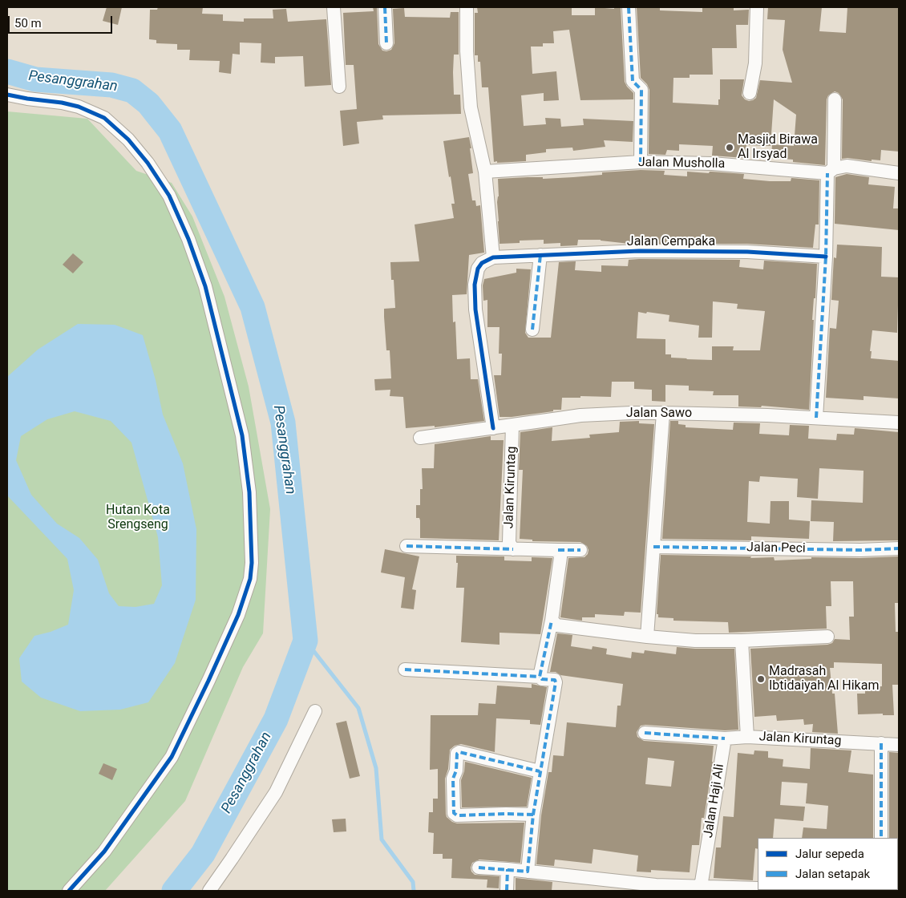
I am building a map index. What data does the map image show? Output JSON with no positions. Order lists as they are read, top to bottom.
{
  "streets": {
    "street": [
      "Jalan Musholla",
      "Jalan Cempaka",
      "Jalan Sawo",
      "Jalan Kiruntag",
      "Jalan Peci",
      "Jalan Haji Ali"
    ]
  },
  "crossings": [
    ["Jalan Sawo", "Jalan Kiruntag"]
  ],
  "water": ["Pesanggrahan"],
  "parks": ["Hutan Kota Srengseng"],
  "places": ["Masjid Birawa Al Irsyad", "Madrasah Ibtidaiyah Al Hikam"],
  "legend": ["Jalur sepeda", "Jalan setapak"],
  "scale_bar": "50 m"
}
